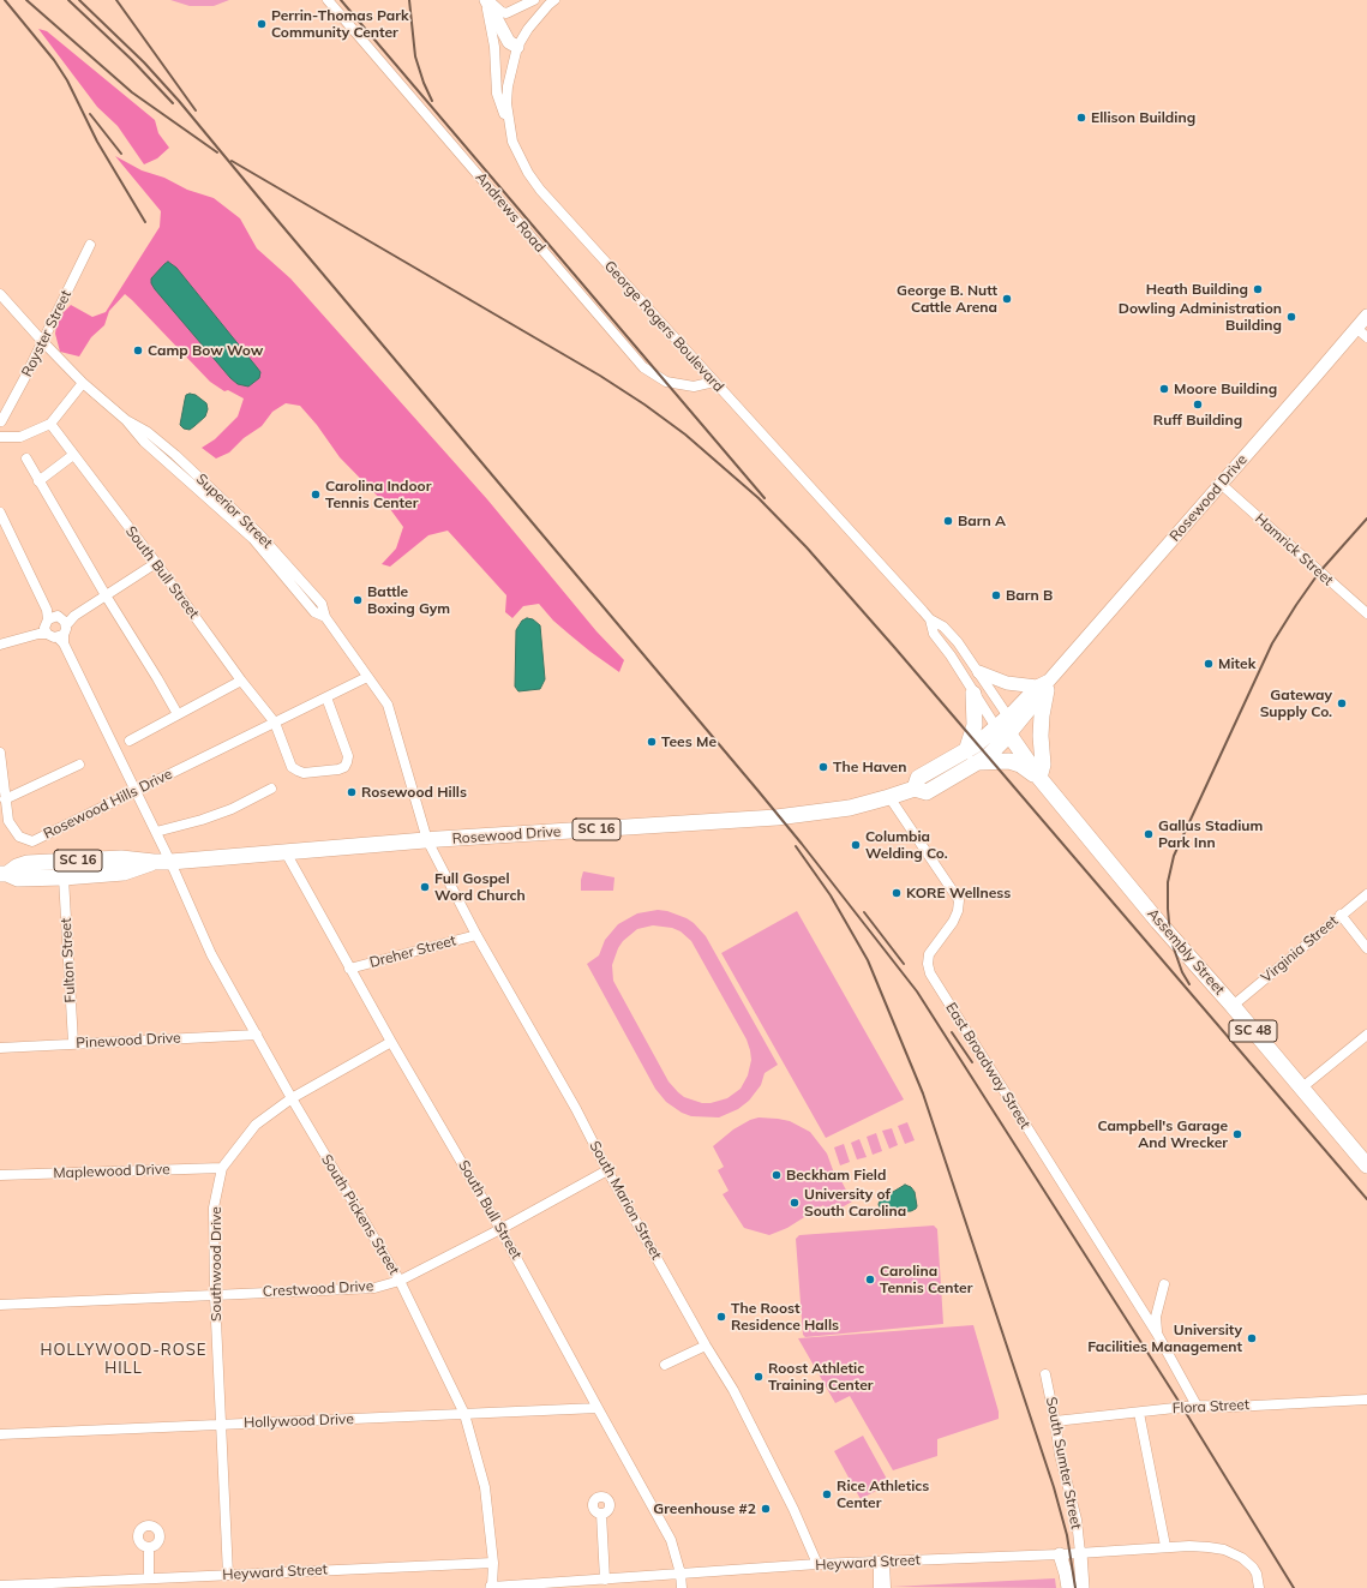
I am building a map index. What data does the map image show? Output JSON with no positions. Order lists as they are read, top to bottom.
{
  "streets": {
    "main road": [
      "Rosewood Drive",
      "SC 16",
      "Assembly Street",
      "SC 48"
    ],
    "street": [
      "Andrews Road",
      "George Rogers Boulevard",
      "Royster Street",
      "Superior Street",
      "Hamrick Street",
      "South Bull Street",
      "Rosewood Hills Drive",
      "Virginia Street",
      "Dreher Street",
      "Fulton Street",
      "Pinewood Drive",
      "East Broadway Street",
      "Maplewood Drive",
      "South Marion Street",
      "South Pickens Street",
      "Southwood Drive",
      "Crestwood Drive",
      "Flora Street",
      "Hollywood Drive",
      "South Sumter Street",
      "Heyward Street"
    ]
  },
  "crossings": [
    ["Andrews Road", "George Rogers Boulevard"],
    ["George Rogers Boulevard", "Rosewood Drive"],
    ["George Rogers Boulevard", "Assembly Street"],
    ["Royster Street", "Superior Street"],
    ["Rosewood Drive", "Superior Street"],
    ["Rosewood Drive", "Hamrick Street"],
    ["Rosewood Drive", "South Bull Street"],
    ["Rosewood Drive", "Assembly Street"],
    ["Rosewood Drive", "Fulton Street"],
    ["Rosewood Drive", "East Broadway Street"],
    ["Rosewood Drive", "South Marion Street"],
    ["Rosewood Drive", "South Pickens Street"],
    ["Superior Street", "Rosewood Hills Drive"],
    ["Superior Street", "South Marion Street"],
    ["South Bull Street", "Rosewood Hills Drive"],
    ["South Bull Street", "Dreher Street"],
    ["South Bull Street", "Southwood Drive"],
    ["South Bull Street", "Crestwood Drive"],
    ["South Bull Street", "Hollywood Drive"],
    ["South Bull Street", "Heyward Street"],
    ["Virginia Street", "Assembly Street"],
    ["Dreher Street", "South Marion Street"],
    ["Fulton Street", "Pinewood Drive"],
    ["Pinewood Drive", "South Pickens Street"],
    ["East Broadway Street", "Flora Street"],
    ["Maplewood Drive", "Southwood Drive"],
    ["South Marion Street", "Crestwood Drive"],
    ["South Marion Street", "Heyward Street"],
    ["South Pickens Street", "Southwood Drive"],
    ["South Pickens Street", "Crestwood Drive"],
    ["South Pickens Street", "Hollywood Drive"],
    ["South Pickens Street", "Heyward Street"],
    ["Southwood Drive", "Crestwood Drive"],
    ["Southwood Drive", "Hollywood Drive"],
    ["Southwood Drive", "Heyward Street"],
    ["Flora Street", "South Sumter Street"],
    ["South Sumter Street", "Heyward Street"]
  ],
  "districts": ["HOLLYWOOD-ROSE HILL"],
  "places": [
    "Perrin-Thomas Park Community Center",
    "Ellison Building",
    "Heath Building",
    "George B. Nutt Cattle Arena",
    "Dowling Administration Building",
    "Camp Bow Wow",
    "Moore Building",
    "Ruff Building",
    "Carolina Indoor Tennis Center",
    "Barn A",
    "Barn B",
    "Battle Boxing Gym",
    "Mitek",
    "Gateway Supply Co.",
    "Tees Me",
    "The Haven",
    "Rosewood Hills",
    "Gallus Stadium Park Inn",
    "Columbia Welding Co.",
    "Full Gospel Word Church",
    "KORE Wellness",
    "Campbell's Garage And Wrecker",
    "Beckham Field",
    "University of South Carolina",
    "Carolina Tennis Center",
    "The Roost Residence Halls",
    "University Facilities Management",
    "Roost Athletic Training Center",
    "Rice Athletics Center",
    "Greenhouse #2"
  ]
}
